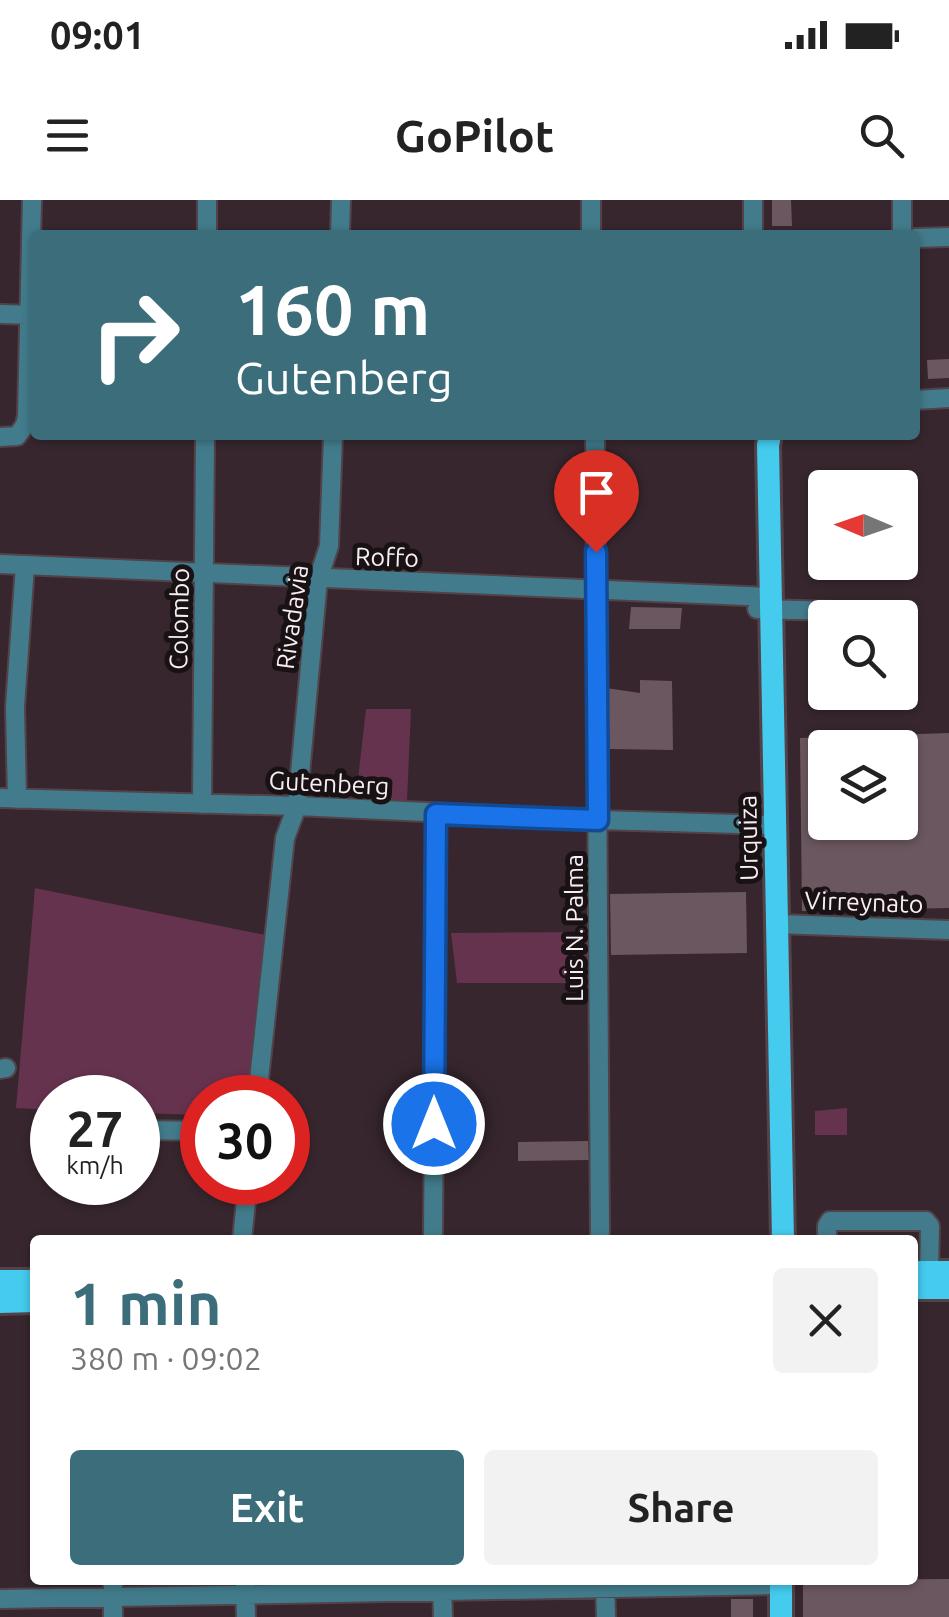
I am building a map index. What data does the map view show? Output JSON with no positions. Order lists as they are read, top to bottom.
{
  "streets": {
    "main road": ["Urquiza"],
    "street": [
      "Roffo",
      "Rivadavia",
      "Colombo",
      "Gutenberg",
      "Virreynato",
      "Luis N. Palma"
    ]
  },
  "crossings": [
    ["Roffo", "Rivadavia"],
    ["Roffo", "Colombo"],
    ["Roffo", "Urquiza"],
    ["Roffo", "Luis N. Palma"],
    ["Rivadavia", "Gutenberg"],
    ["Colombo", "Gutenberg"],
    ["Gutenberg", "Urquiza"],
    ["Gutenberg", "Luis N. Palma"],
    ["Urquiza", "Virreynato"]
  ],
  "north": "left",
  "page": {
    "status": "09:01",
    "header": "GoPilot",
    "turn": ["160 m", "Gutenberg"],
    "speed": "27 km/h",
    "limit": "30",
    "heading": ["1 min", "380 m · 09:02"],
    "buttons": ["Exit", "Share"]
  }
}
